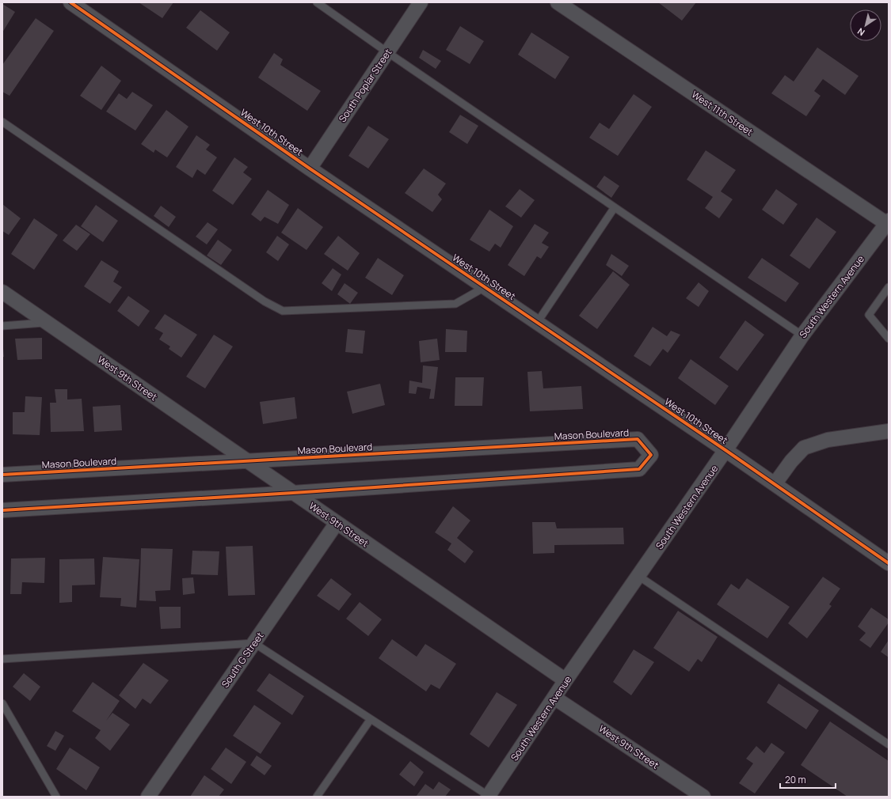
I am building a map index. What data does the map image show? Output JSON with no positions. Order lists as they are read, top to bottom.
{
  "streets": {
    "street": [
      "South Poplar Street",
      "West 11th Street",
      "West 10th Street",
      "South Western Avenue",
      "West 9th Street",
      "Mason Boulevard",
      "South G Street"
    ]
  },
  "crossings": [
    ["South Poplar Street", "West 10th Street"],
    ["West 11th Street", "South Western Avenue"],
    ["West 10th Street", "South Western Avenue"],
    ["South Western Avenue", "West 9th Street"],
    ["West 9th Street", "Mason Boulevard"],
    ["West 9th Street", "South G Street"]
  ],
  "scale_bar": "20 m",
  "north": "bottom left"
}
